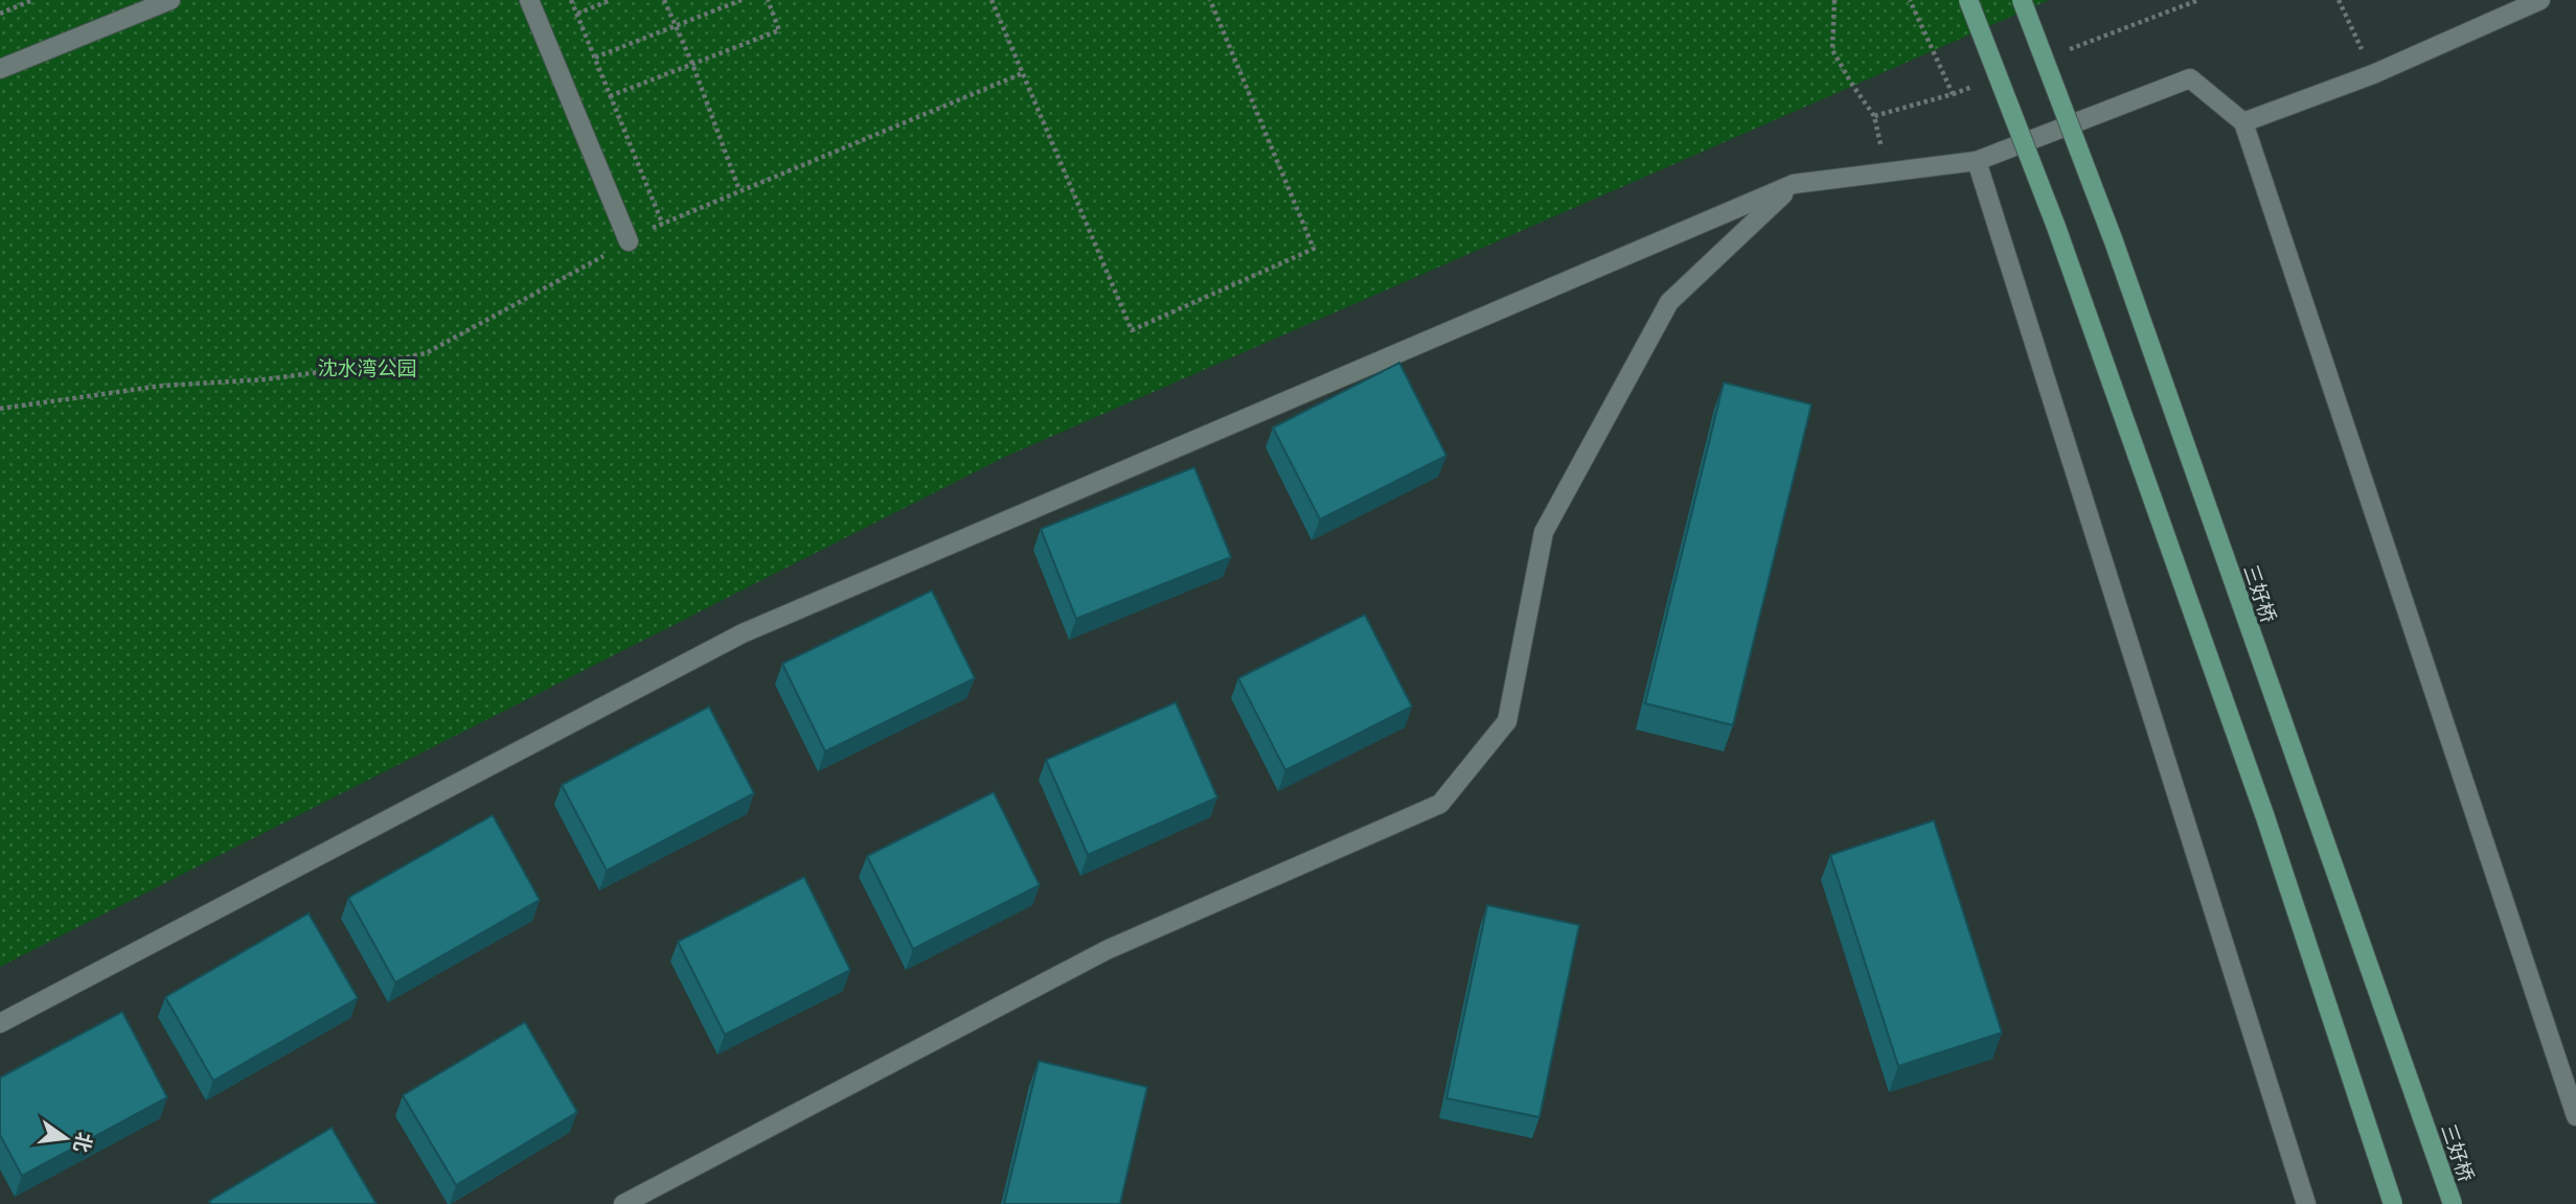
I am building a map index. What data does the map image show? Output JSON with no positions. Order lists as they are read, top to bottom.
{
  "streets": {
    "main road": ["三好桥"]
  },
  "parks": ["沈水湾公园"],
  "north": "right"
}
